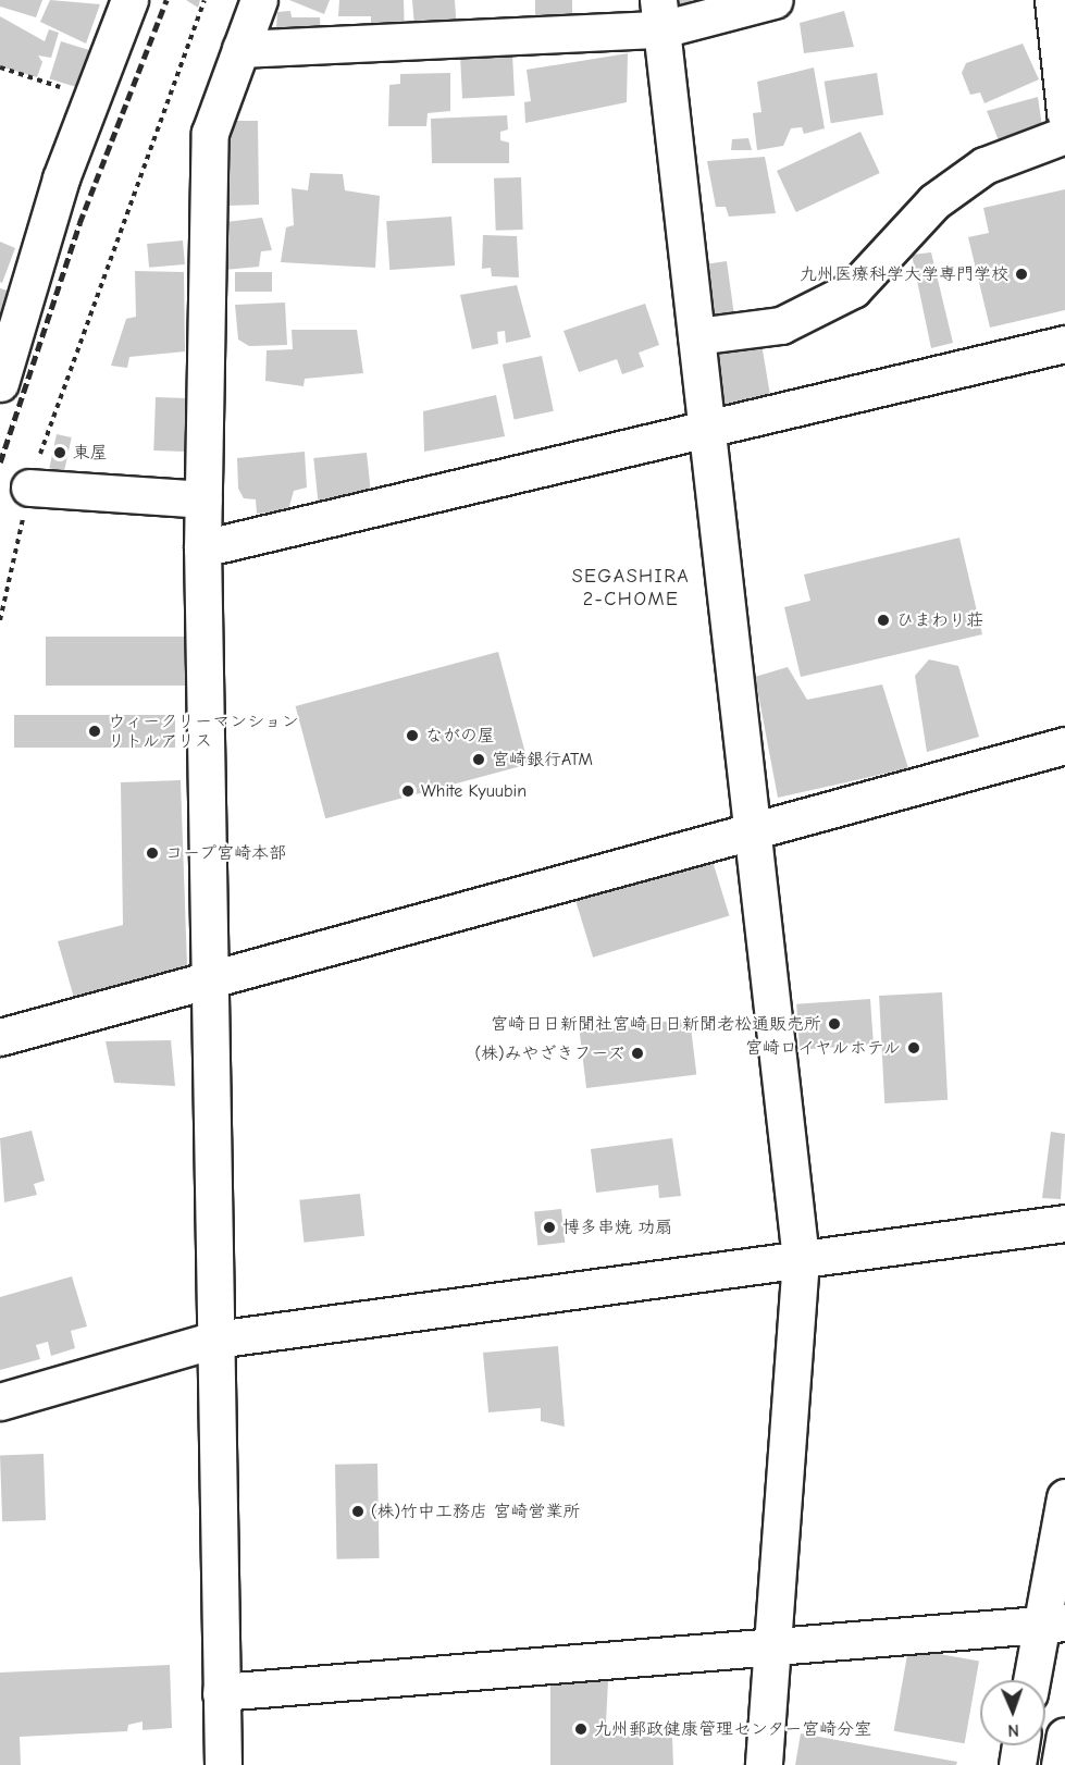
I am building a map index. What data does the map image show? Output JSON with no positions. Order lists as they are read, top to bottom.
{
  "districts": ["SEGASHIRA 2-CHOME"],
  "places": [
    "九州医療科学大学専門学校",
    "東屋",
    "ひまわり荘",
    "ウィークリーマンション リトルアリス",
    "ながの屋",
    "宮崎銀行ATM",
    "White Kyuubin",
    "コープ宮崎本部",
    "宮崎日日新聞社宮崎日日新聞老松通販売所",
    "宮崎ロイヤルホテル",
    "(株)みやざきフーズ",
    "博多串焼 功扇",
    "(株)竹中工務店 宮崎営業所",
    "九州郵政健康管理センター宮崎分室"
  ],
  "north": "bottom"
}
